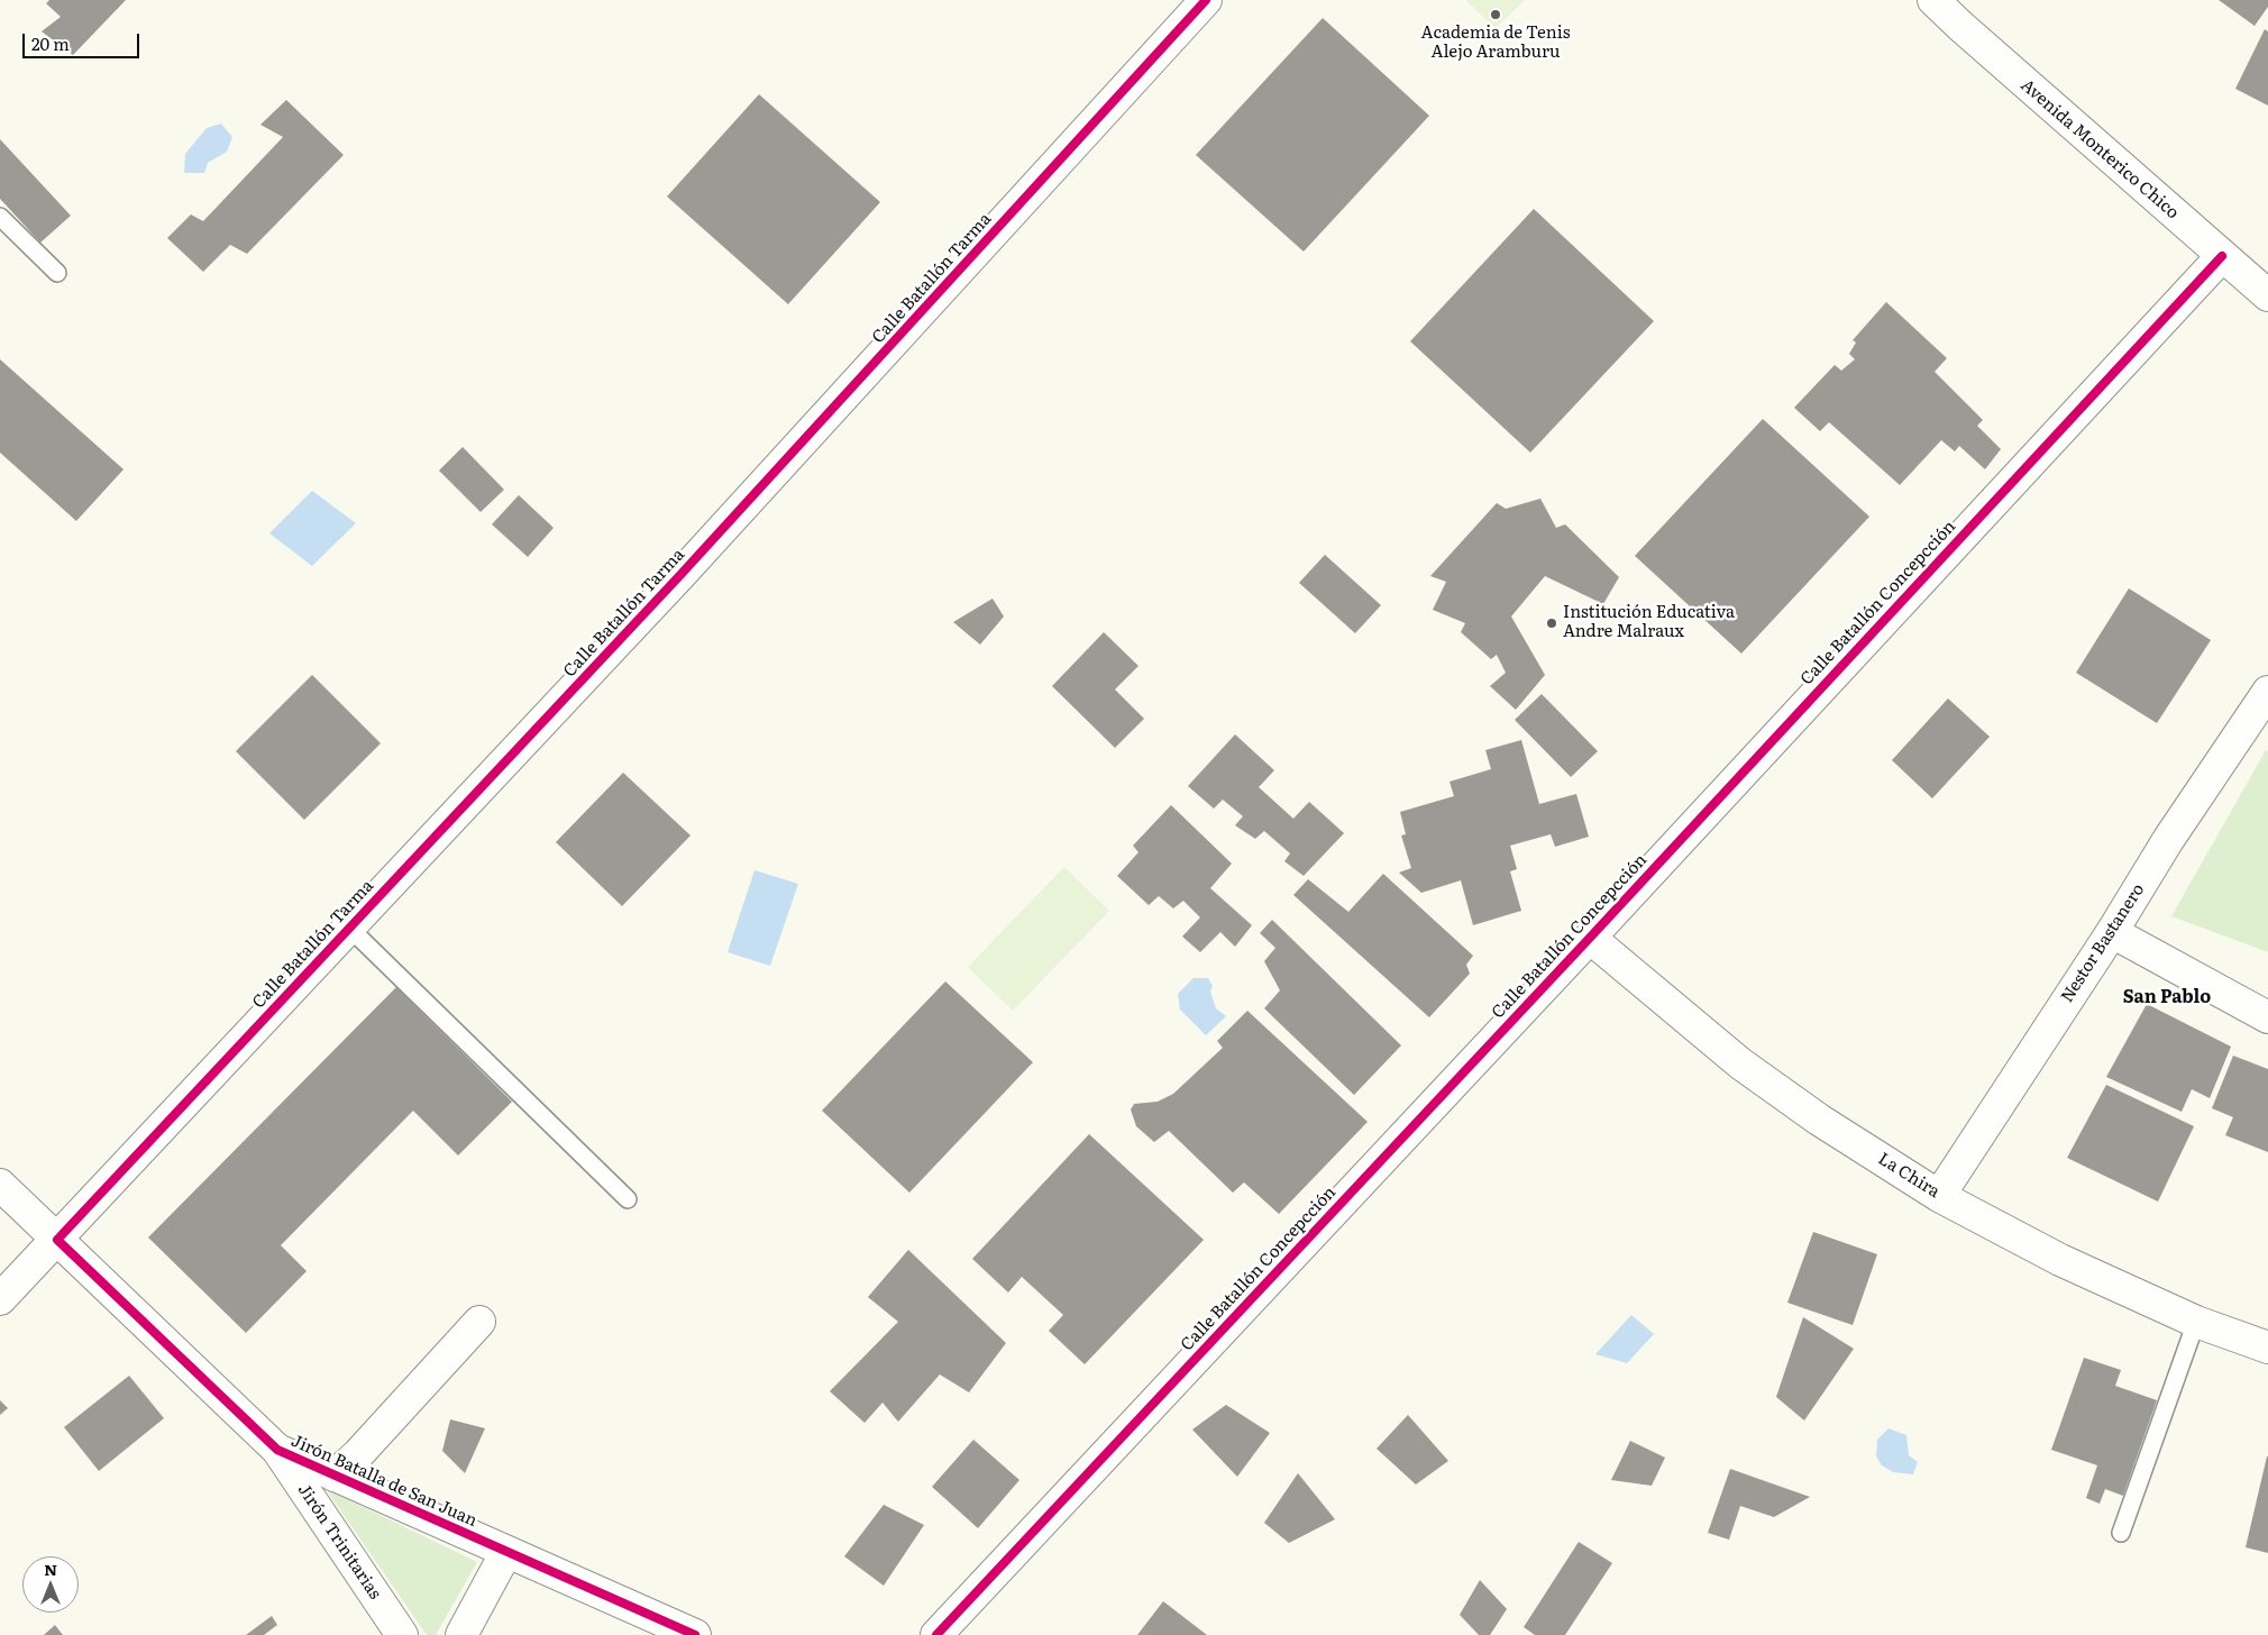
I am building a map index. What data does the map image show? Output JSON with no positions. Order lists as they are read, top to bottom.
{
  "streets": {
    "street": [
      "Avenida Monterico Chico",
      "Calle Batallón Tarma",
      "Calle Batallón Concepcción",
      "Nestor Bastanero",
      "La Chira",
      "Jirón Batalla de San Juan",
      "Jirón Trinitarias"
    ]
  },
  "crossings": [
    ["Avenida Monterico Chico", "Calle Batallón Concepcción"],
    ["Calle Batallón Tarma", "Jirón Batalla de San Juan"],
    ["Calle Batallón Concepcción", "La Chira"],
    ["Nestor Bastanero", "La Chira"],
    ["Jirón Batalla de San Juan", "Jirón Trinitarias"]
  ],
  "districts": ["San Pablo"],
  "places": ["Academia de Tenis Alejo Aramburu", "Institución Educativa Andre Malraux"],
  "scale_bar": "20 m",
  "north": "top"
}
